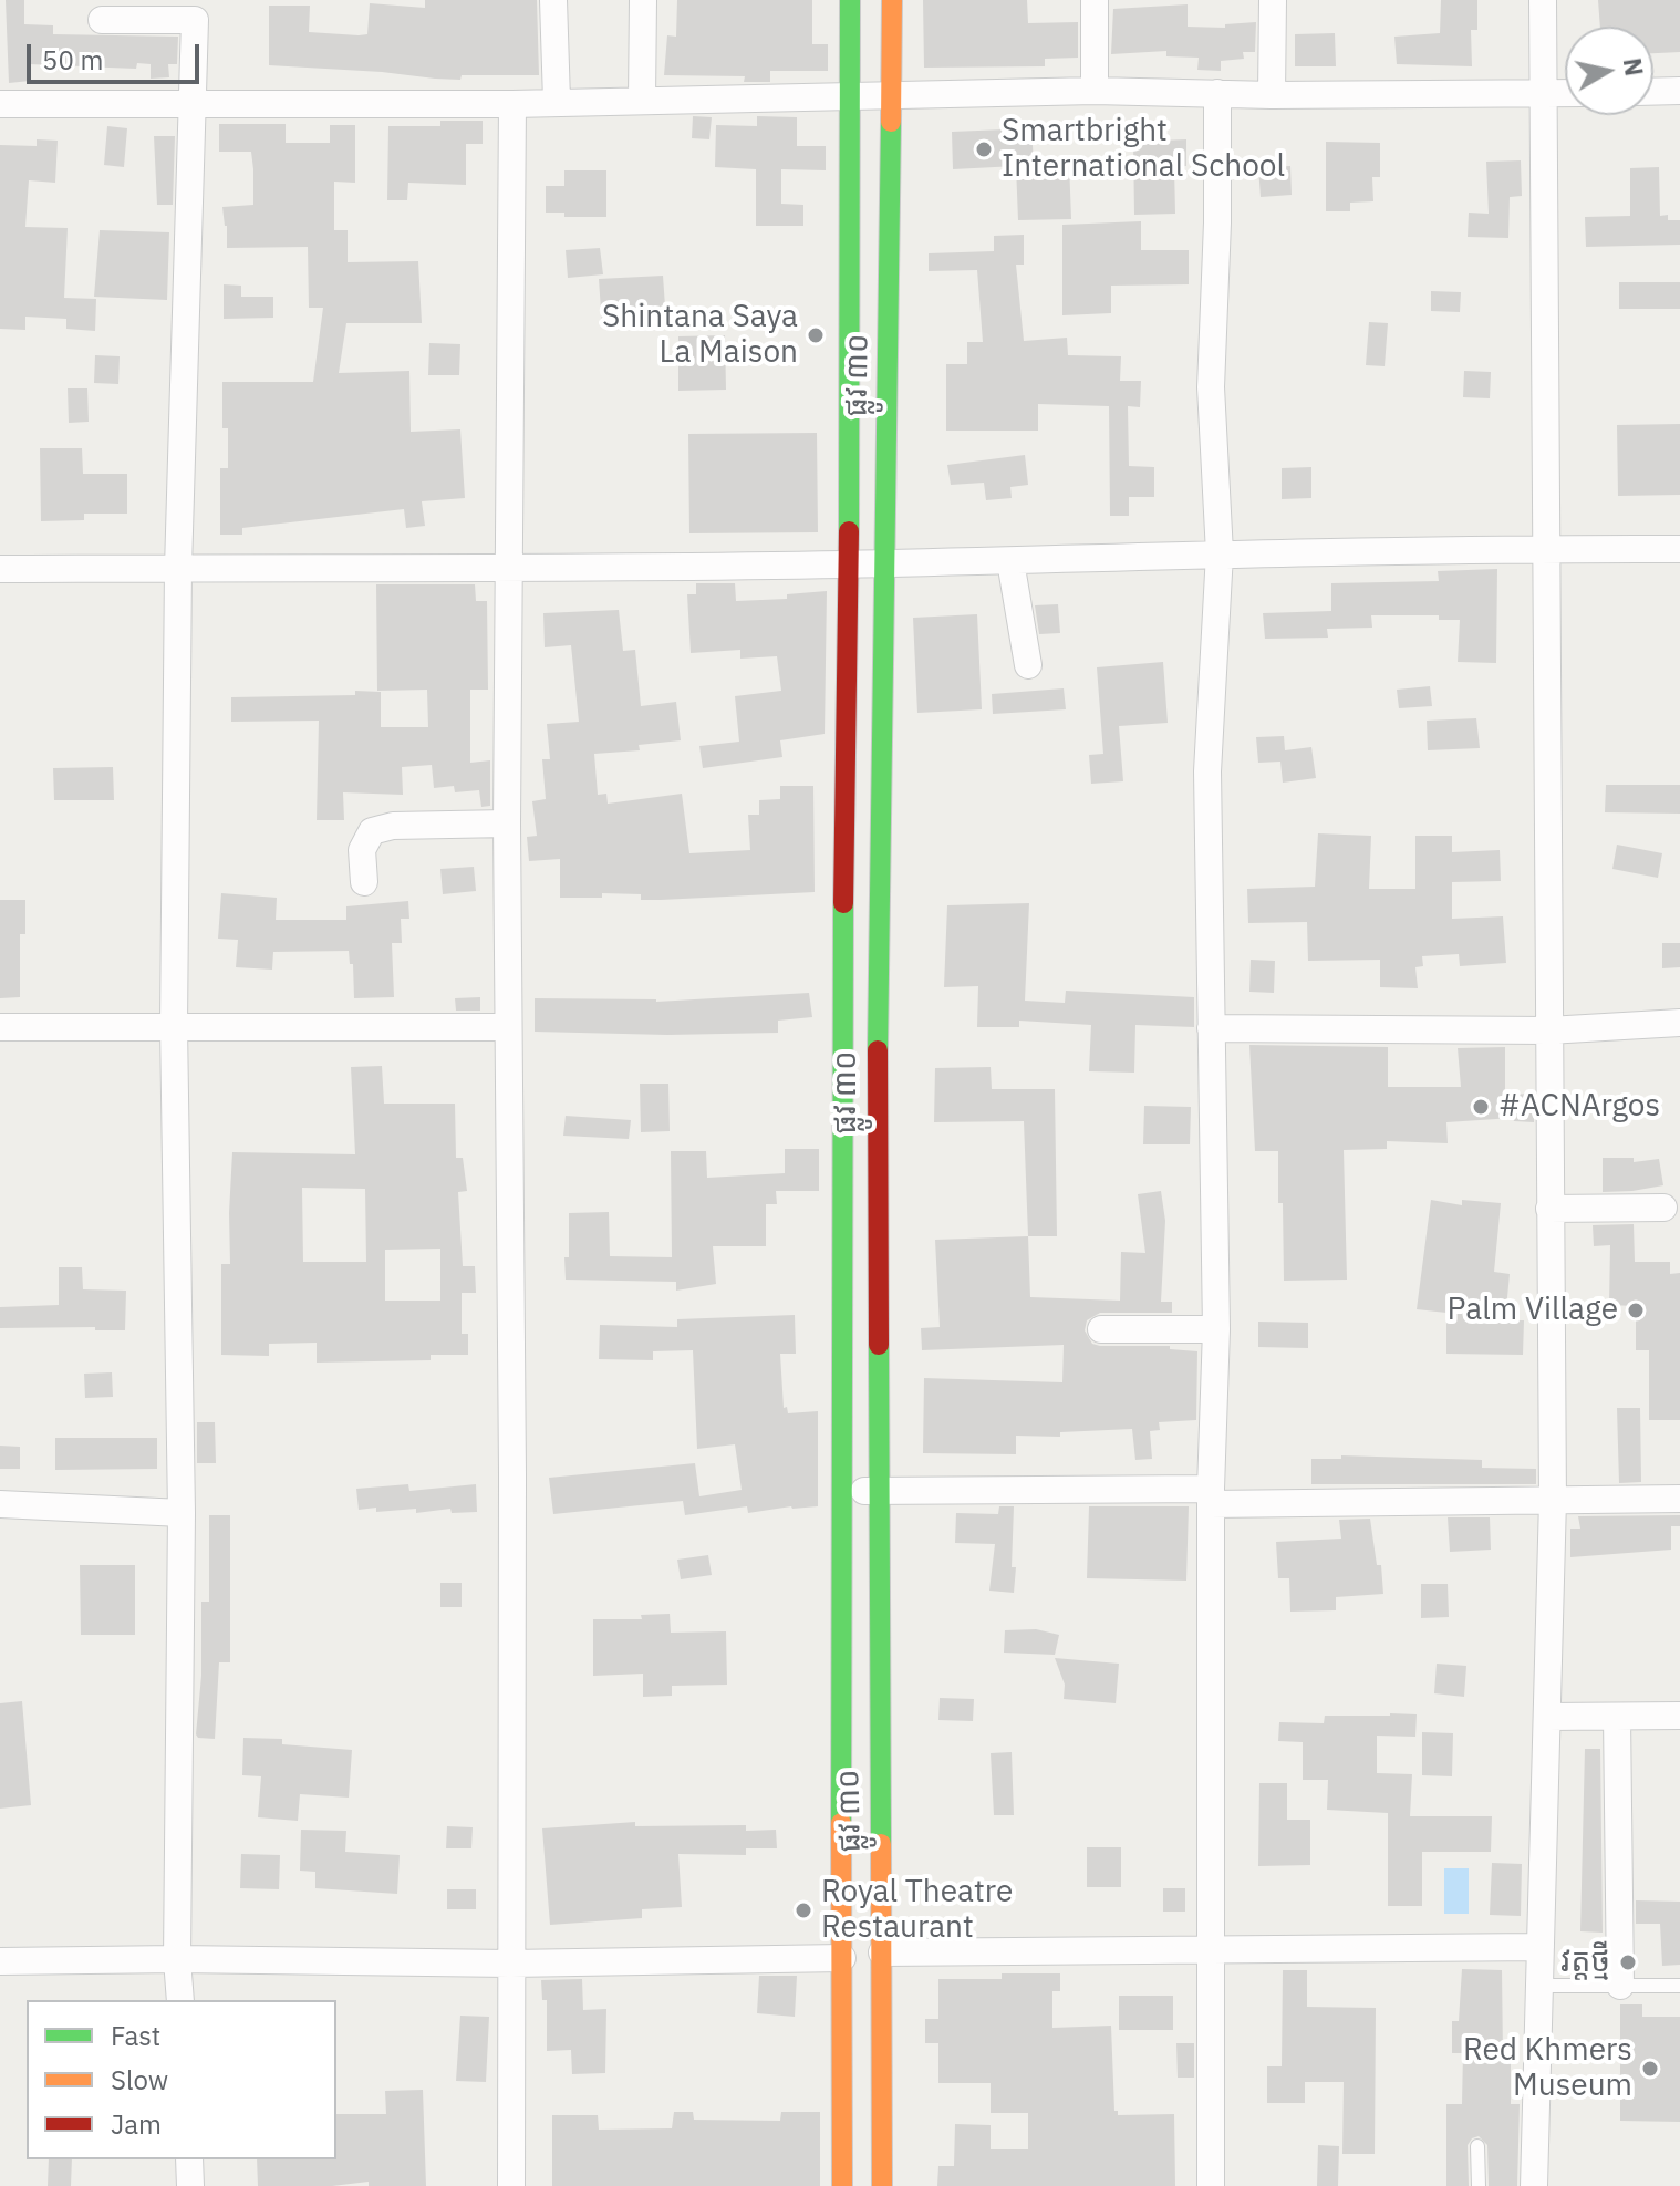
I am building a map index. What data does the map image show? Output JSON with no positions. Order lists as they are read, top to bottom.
{
  "streets": {
    "street": ["ផ្លូវ ៣០"]
  },
  "places": [
    "Smartbright International School",
    "Shintana Saya La Maison",
    "#ACNArgos",
    "Palm Village",
    "Royal Theatre Restaurant",
    "វត្តថ្មី",
    "Red Khmers Museum"
  ],
  "legend": ["Fast", "Slow", "Jam"],
  "scale_bar": "50 m",
  "north": "right"
}
